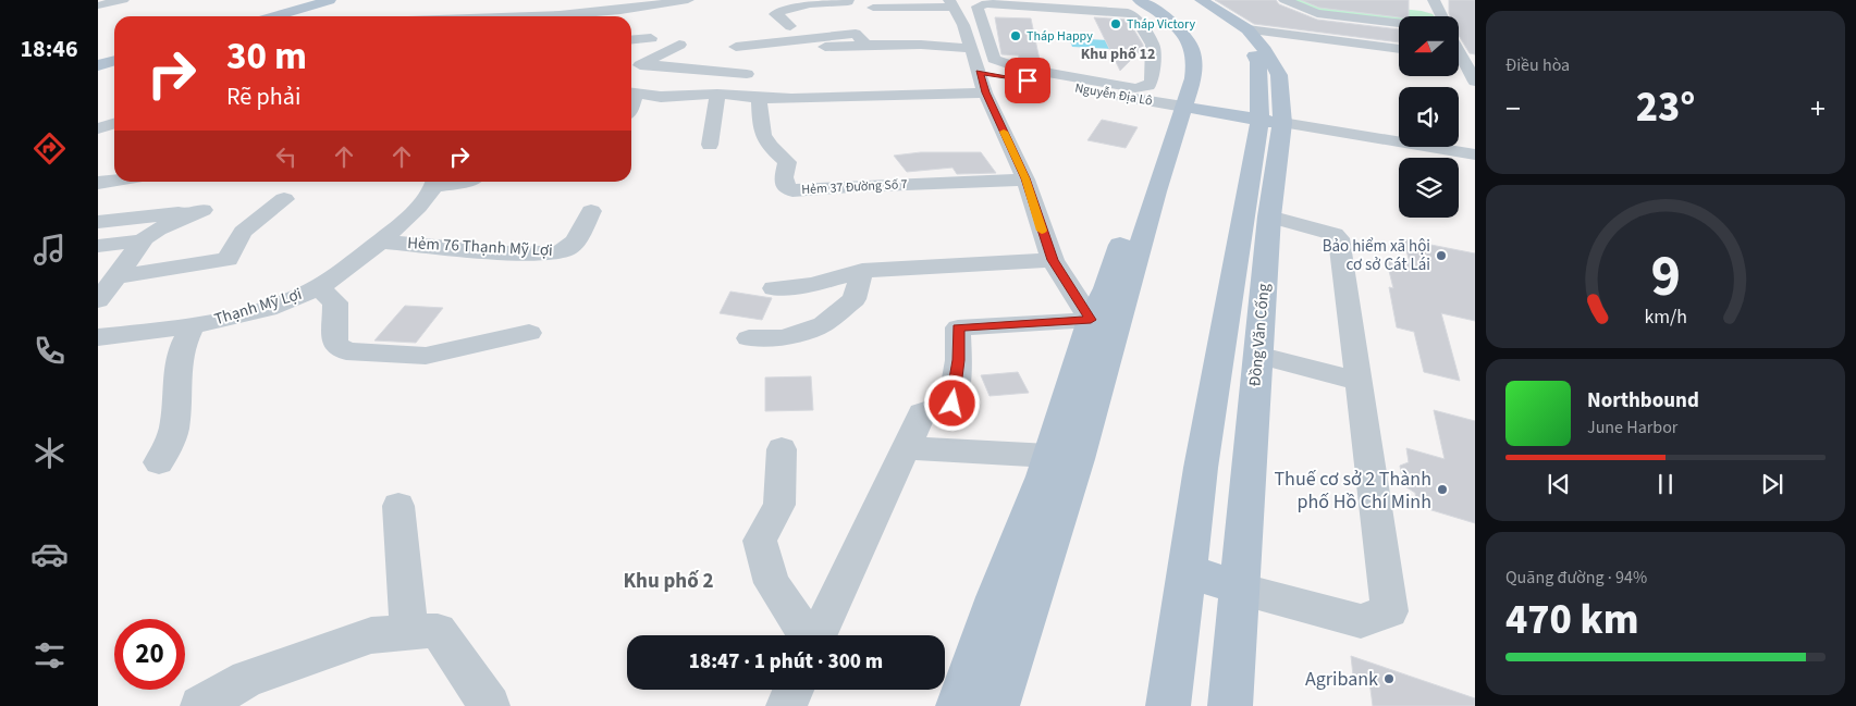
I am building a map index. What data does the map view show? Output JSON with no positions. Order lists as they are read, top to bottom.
{
  "streets": {
    "main road": ["Đồng Văn Cống"],
    "street": [
      "Nguyễn Địa Lô",
      "Hẻm 37 Đường Số 7",
      "Hẻm 76 Thạnh Mỹ Lợi",
      "Thạnh Mỹ Lợi"
    ]
  },
  "crossings": [
    ["Hẻm 76 Thạnh Mỹ Lợi", "Thạnh Mỹ Lợi"]
  ],
  "districts": ["Khu phố 12", "Khu phố 2"],
  "places": [
    "Tháp Victory",
    "Tháp Happy",
    "Bảo hiểm xã hội cơ sở Cát Lái",
    "Thuế cơ sở 2 Thành phố Hồ Chí Minh",
    "Agribank"
  ],
  "north": "left",
  "page": {
    "tabs": "18:46",
    "tile": [
      "Điều hòa",
      ["Quãng đường · 94%", "470 km"]
    ],
    "turn": ["30 m", "Rẽ phải"],
    "heat": ["−", "23°", "+"],
    "song": ["Northbound", "June Harbor"],
    "limit": "20",
    "trip": "18:47 · 1 phút · 300 m",
    "gauge": ["9", "km/h"]
  }
}
